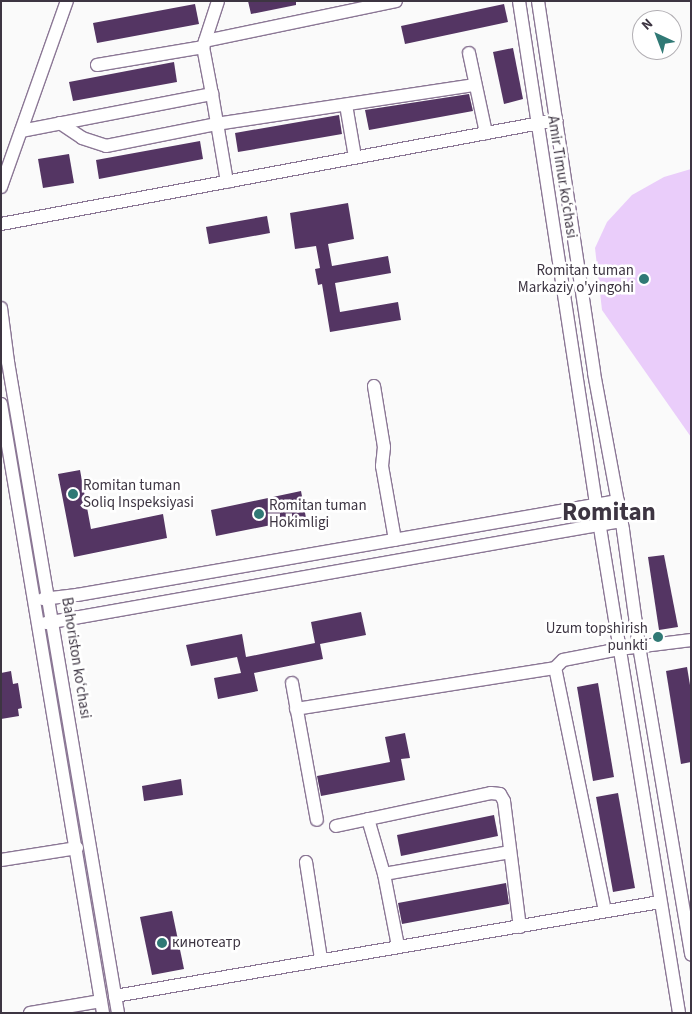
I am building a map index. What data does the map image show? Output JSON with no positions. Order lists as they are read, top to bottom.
{
  "streets": {
    "street": ["Amir Timur ko‘chasi", "Bahoriston ko‘chasi"]
  },
  "districts": ["Romitan"],
  "places": [
    "Romitan tuman Markaziy o'yingohi",
    "Romitan tuman Soliq Inspeksiyasi",
    "Romitan tuman Hokimligi",
    "Uzum topshirish punkti",
    "кинотеатр"
  ],
  "north": "top left"
}
